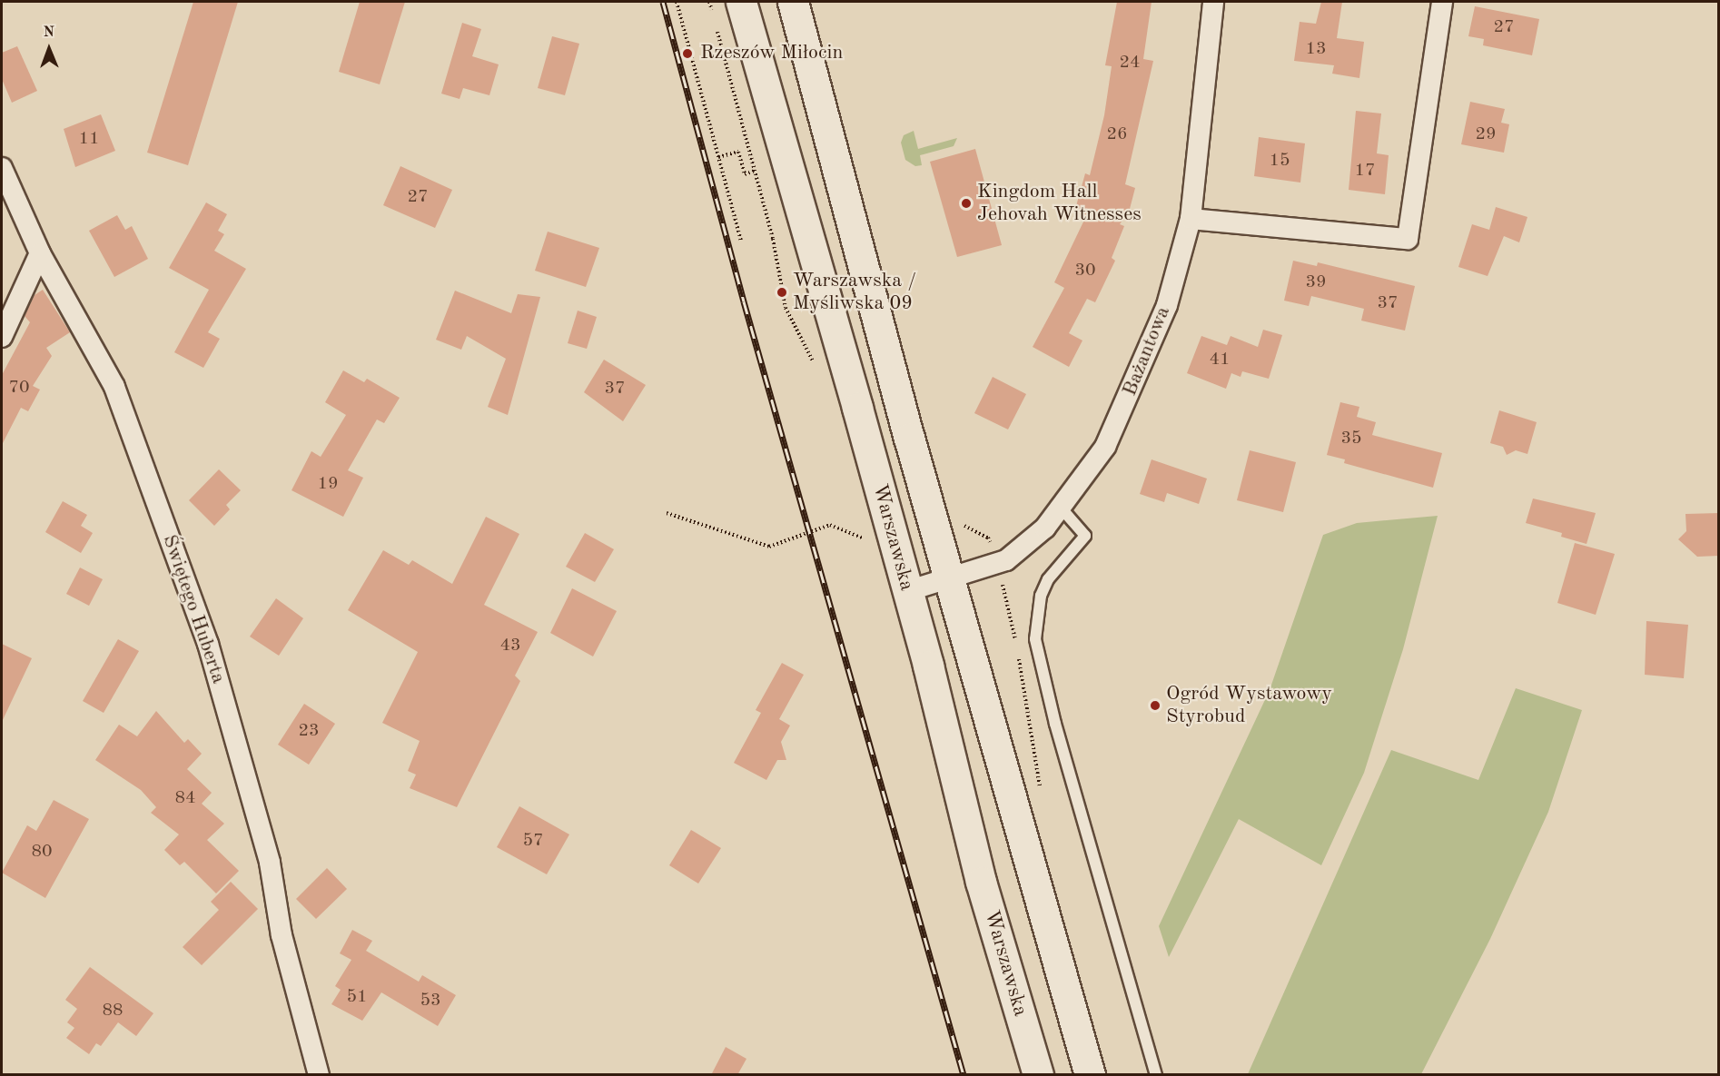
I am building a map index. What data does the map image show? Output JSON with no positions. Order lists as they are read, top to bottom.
{
  "streets": {
    "main road": ["Warszawska"],
    "street": ["Bażantowa", "Świętego Huberta"]
  },
  "crossings": [
    ["Bażantowa", "Warszawska"]
  ],
  "places": [
    "Rzeszów Miłocin",
    "Kingdom Hall Jehovah Witnesses",
    "Warszawska / Myśliwska 09",
    "Ogród Wystawowy Styrobud"
  ],
  "house_numbers": [
    "27",
    "13",
    "24",
    "26",
    "29",
    "11",
    "15",
    "17",
    "27",
    "30",
    "39",
    "37",
    "41",
    "70",
    "37",
    "35",
    "19",
    "43",
    "23",
    "84",
    "57",
    "80",
    "51",
    "53",
    "88"
  ],
  "north": "top"
}
